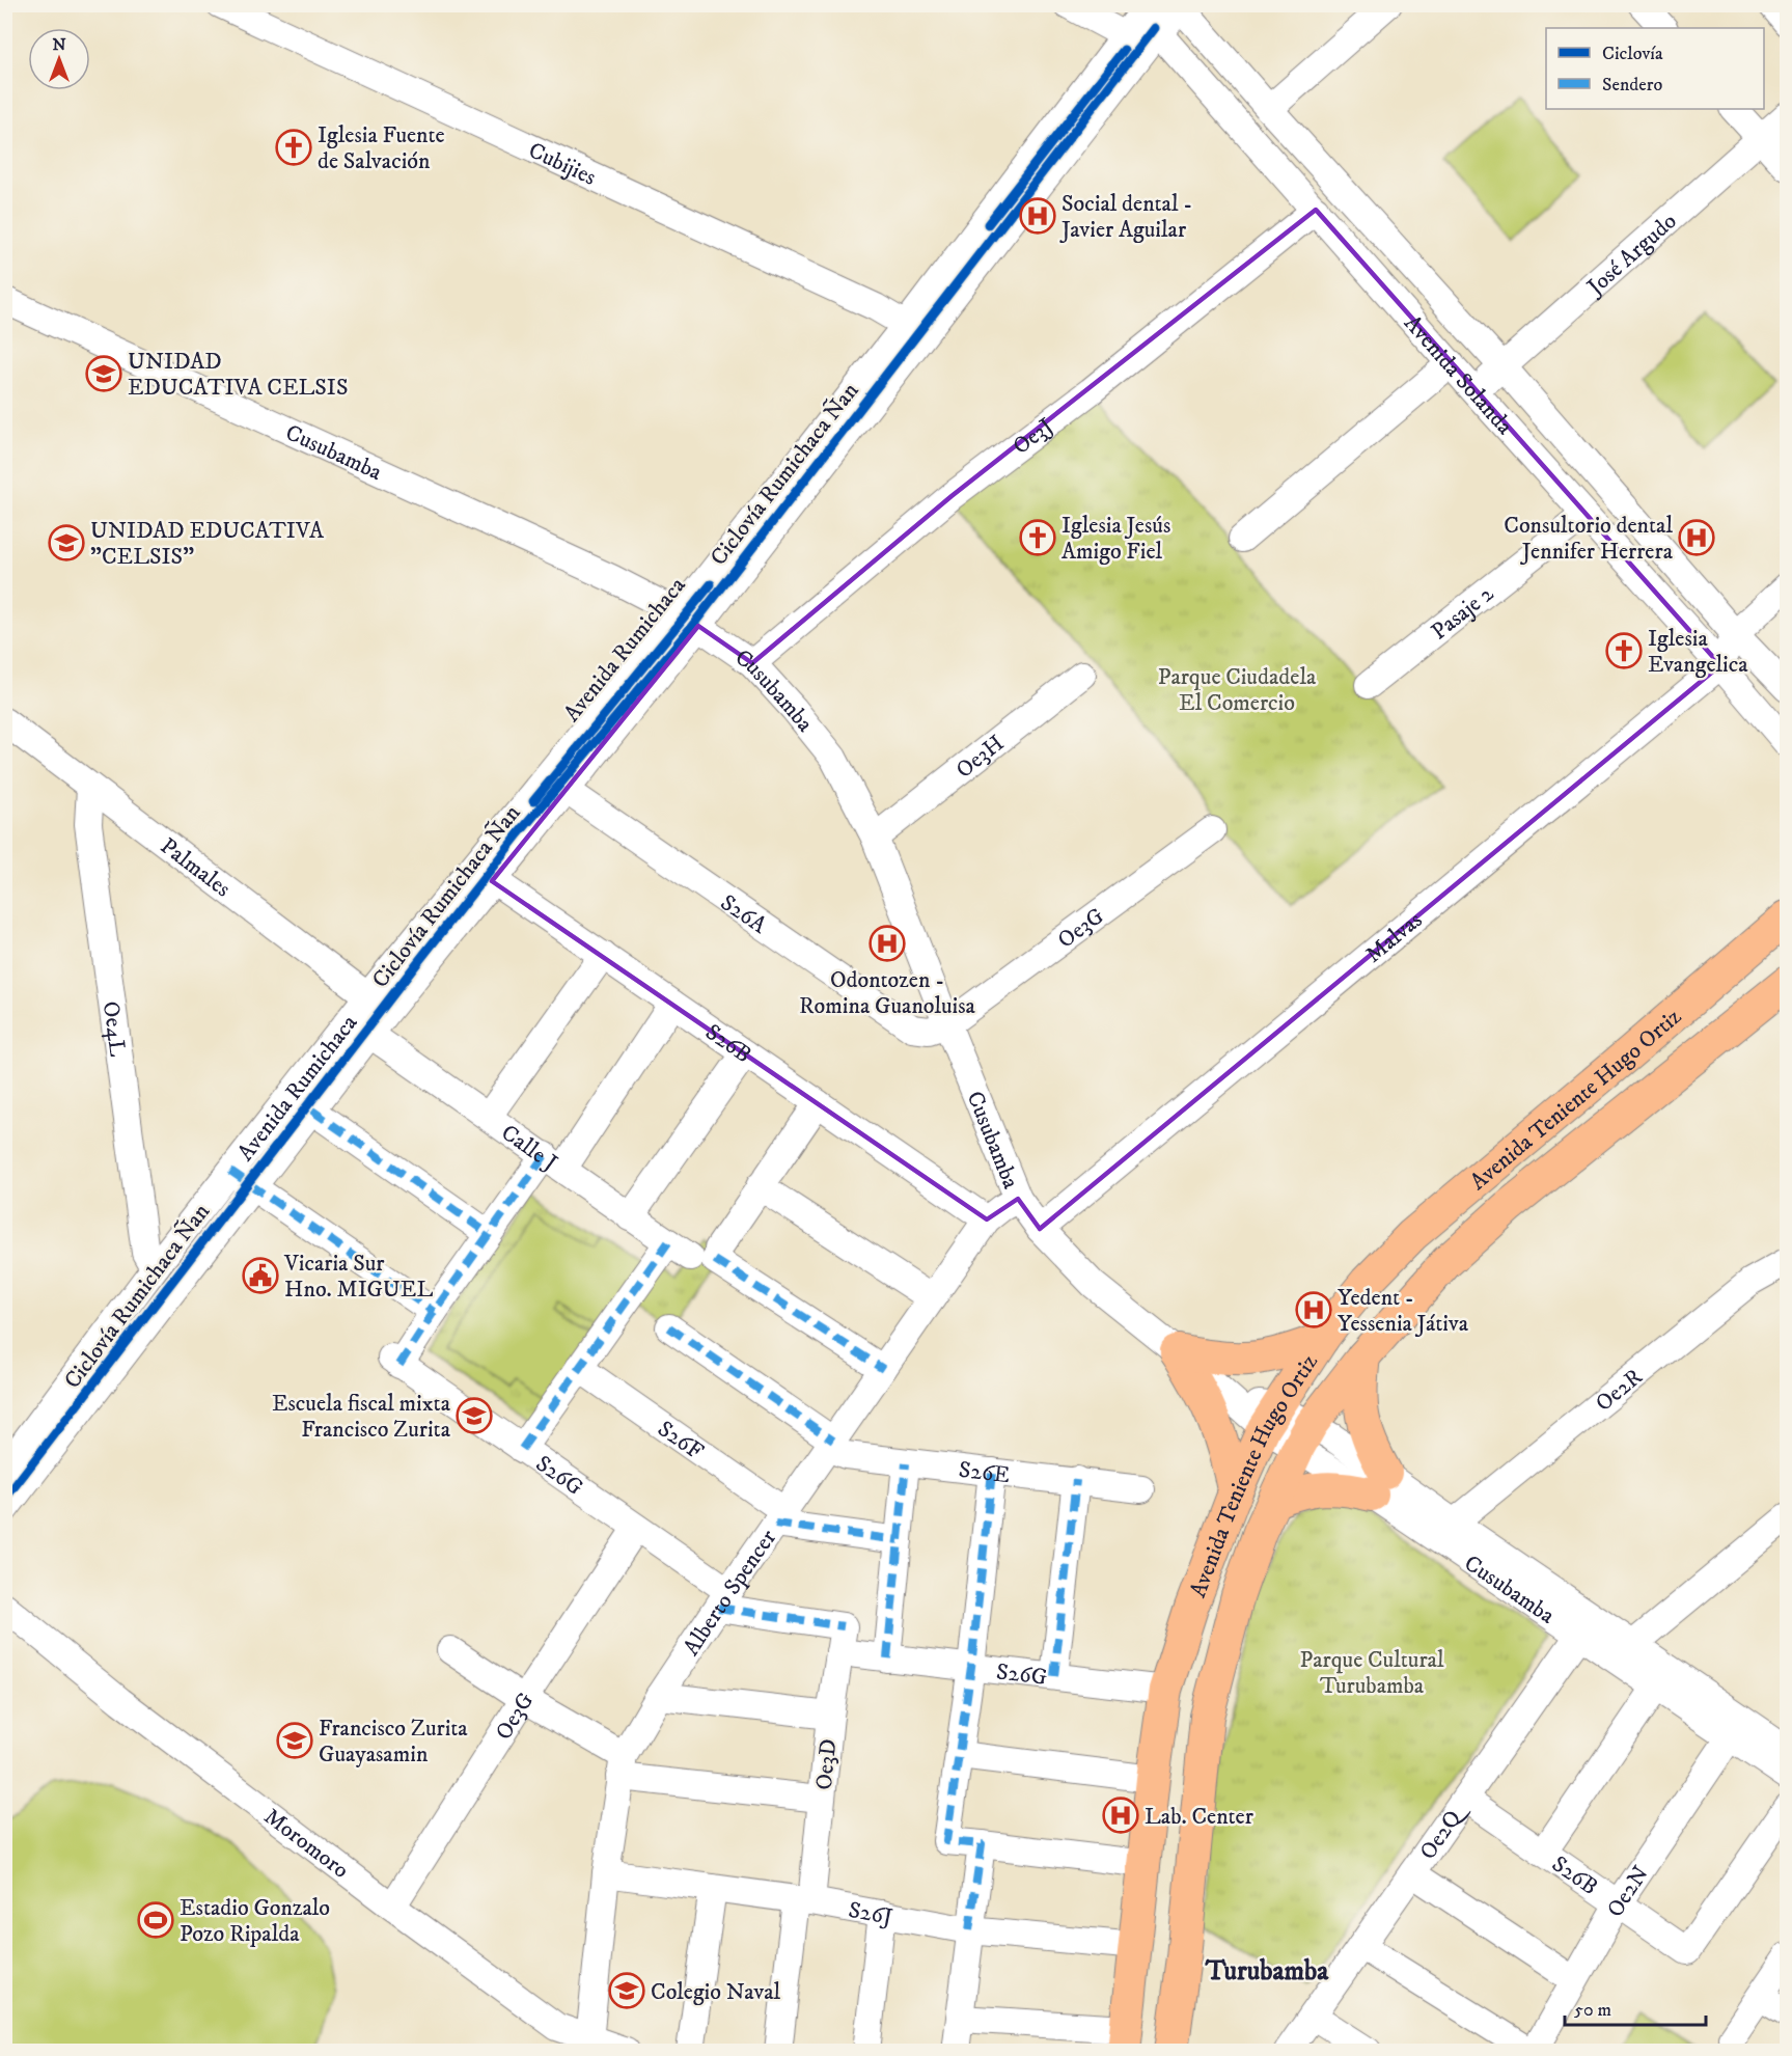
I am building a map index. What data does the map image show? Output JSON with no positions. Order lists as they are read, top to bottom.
{
  "streets": {
    "main road": ["Avenida Teniente Hugo Ortiz"],
    "street": [
      "Cubijies",
      "José Argudo",
      "Avenida Solanda",
      "Oe3J",
      "Cusubamba",
      "Pasaje 2",
      "Avenida Rumichaca",
      "Oe3H",
      "Palmales",
      "S26A",
      "Oe3G",
      "Malvas",
      "Oe4L",
      "S26B",
      "Calle J",
      "Oe2R",
      "S26F",
      "S26E",
      "S26G",
      "Alberto Spencer",
      "Oe3D",
      "Oe2Q",
      "Moromoro",
      "Oe2N",
      "S26J"
    ],
    "cycle path": ["Ciclovía Rumichaca Ñan"]
  },
  "crossings": [
    ["Cubijies", "Avenida Rumichaca"],
    ["José Argudo", "Avenida Solanda"],
    ["Avenida Solanda", "Oe3J"],
    ["Avenida Solanda", "Pasaje 2"],
    ["Avenida Solanda", "Avenida Rumichaca"],
    ["Avenida Solanda", "Malvas"],
    ["Oe3J", "Cusubamba"],
    ["Cusubamba", "Avenida Rumichaca"],
    ["Cusubamba", "Oe3H"],
    ["Cusubamba", "S26A"],
    ["Cusubamba", "Oe3G"],
    ["Cusubamba", "Malvas"],
    ["Cusubamba", "Avenida Teniente Hugo Ortiz"],
    ["Cusubamba", "Oe2R"],
    ["Cusubamba", "Alberto Spencer"],
    ["Cusubamba", "Oe2Q"],
    ["Cusubamba", "Oe2N"],
    ["Avenida Rumichaca", "Palmales"],
    ["Avenida Rumichaca", "S26A"],
    ["Avenida Rumichaca", "Oe4L"],
    ["Avenida Rumichaca", "S26B"],
    ["Avenida Rumichaca", "Calle J"],
    ["Palmales", "Oe4L"],
    ["S26A", "Oe3G"],
    ["Oe3G", "S26G"],
    ["Oe3G", "Moromoro"],
    ["S26B", "Alberto Spencer"],
    ["S26B", "Oe2Q"],
    ["S26B", "Oe2N"],
    ["Avenida Teniente Hugo Ortiz", "S26G"],
    ["Avenida Teniente Hugo Ortiz", "S26J"],
    ["Calle J", "Alberto Spencer"],
    ["S26F", "Alberto Spencer"],
    ["S26E", "Alberto Spencer"],
    ["S26G", "Alberto Spencer"],
    ["S26G", "Oe3D"],
    ["Alberto Spencer", "Moromoro"],
    ["Alberto Spencer", "S26J"],
    ["Oe3D", "S26J"]
  ],
  "districts": ["Turubamba"],
  "parks": ["Parque Ciudadela El Comercio", "Parque Cultural Turubamba"],
  "places": {
    "church": ["Iglesia Fuente de Salvación", "Iglesia Jesús Amigo Fiel", "Iglesia Evangelica"],
    "hospital": [
      "Social dental - Javier Aguilar",
      "Consultorio dental Jennifer Herrera",
      "Odontozen - Romina Guanoluisa",
      "Yedent - Yessenia Játiva",
      "Lab. Center"
    ],
    "school or university": [
      "UNIDAD EDUCATIVA CELSIS",
      "UNIDAD EDUCATIVA \"CELSIS\"",
      "Escuela fiscal mixta Francisco Zurita",
      "Francisco Zurita Guayasamin",
      "Colegio Naval"
    ],
    "public building": ["Vicaria Sur Hno. MIGUEL"],
    "sports": ["Estadio Gonzalo Pozo Ripalda"]
  },
  "legend": ["Ciclovía", "Sendero"],
  "scale_bar": "50 m",
  "north": "top"
}
